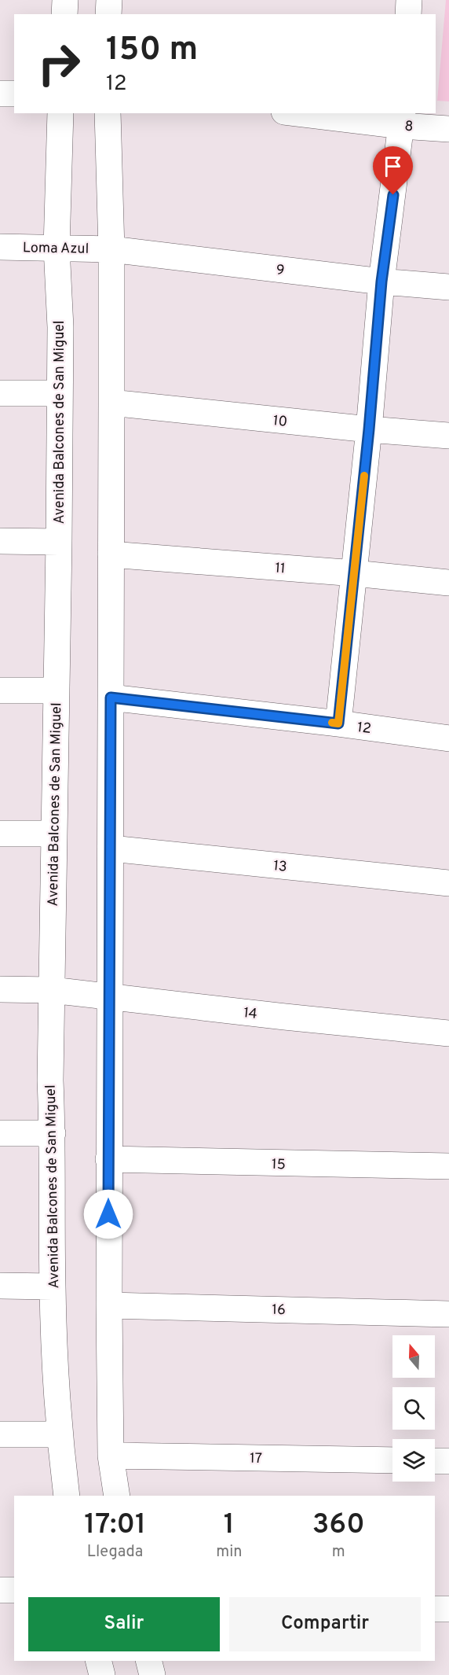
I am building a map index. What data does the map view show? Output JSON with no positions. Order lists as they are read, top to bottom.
{
  "streets": {
    "street": [
      "8",
      "Loma Azul",
      "9",
      "10",
      "Avenida Balcones de San Miguel",
      "11",
      "12",
      "13",
      "14",
      "15",
      "16",
      "17"
    ]
  },
  "crossings": [
    ["Loma Azul", "9"],
    ["Loma Azul", "Avenida Balcones de San Miguel"],
    ["Avenida Balcones de San Miguel", "14"]
  ],
  "north": "top",
  "page": {
    "turn": ["150 m", "12"],
    "eta": [
      "17:01",
      "Llegada",
      "1",
      "min",
      "360",
      "m"
    ],
    "buttons": ["Salir", "Compartir"]
  }
}
